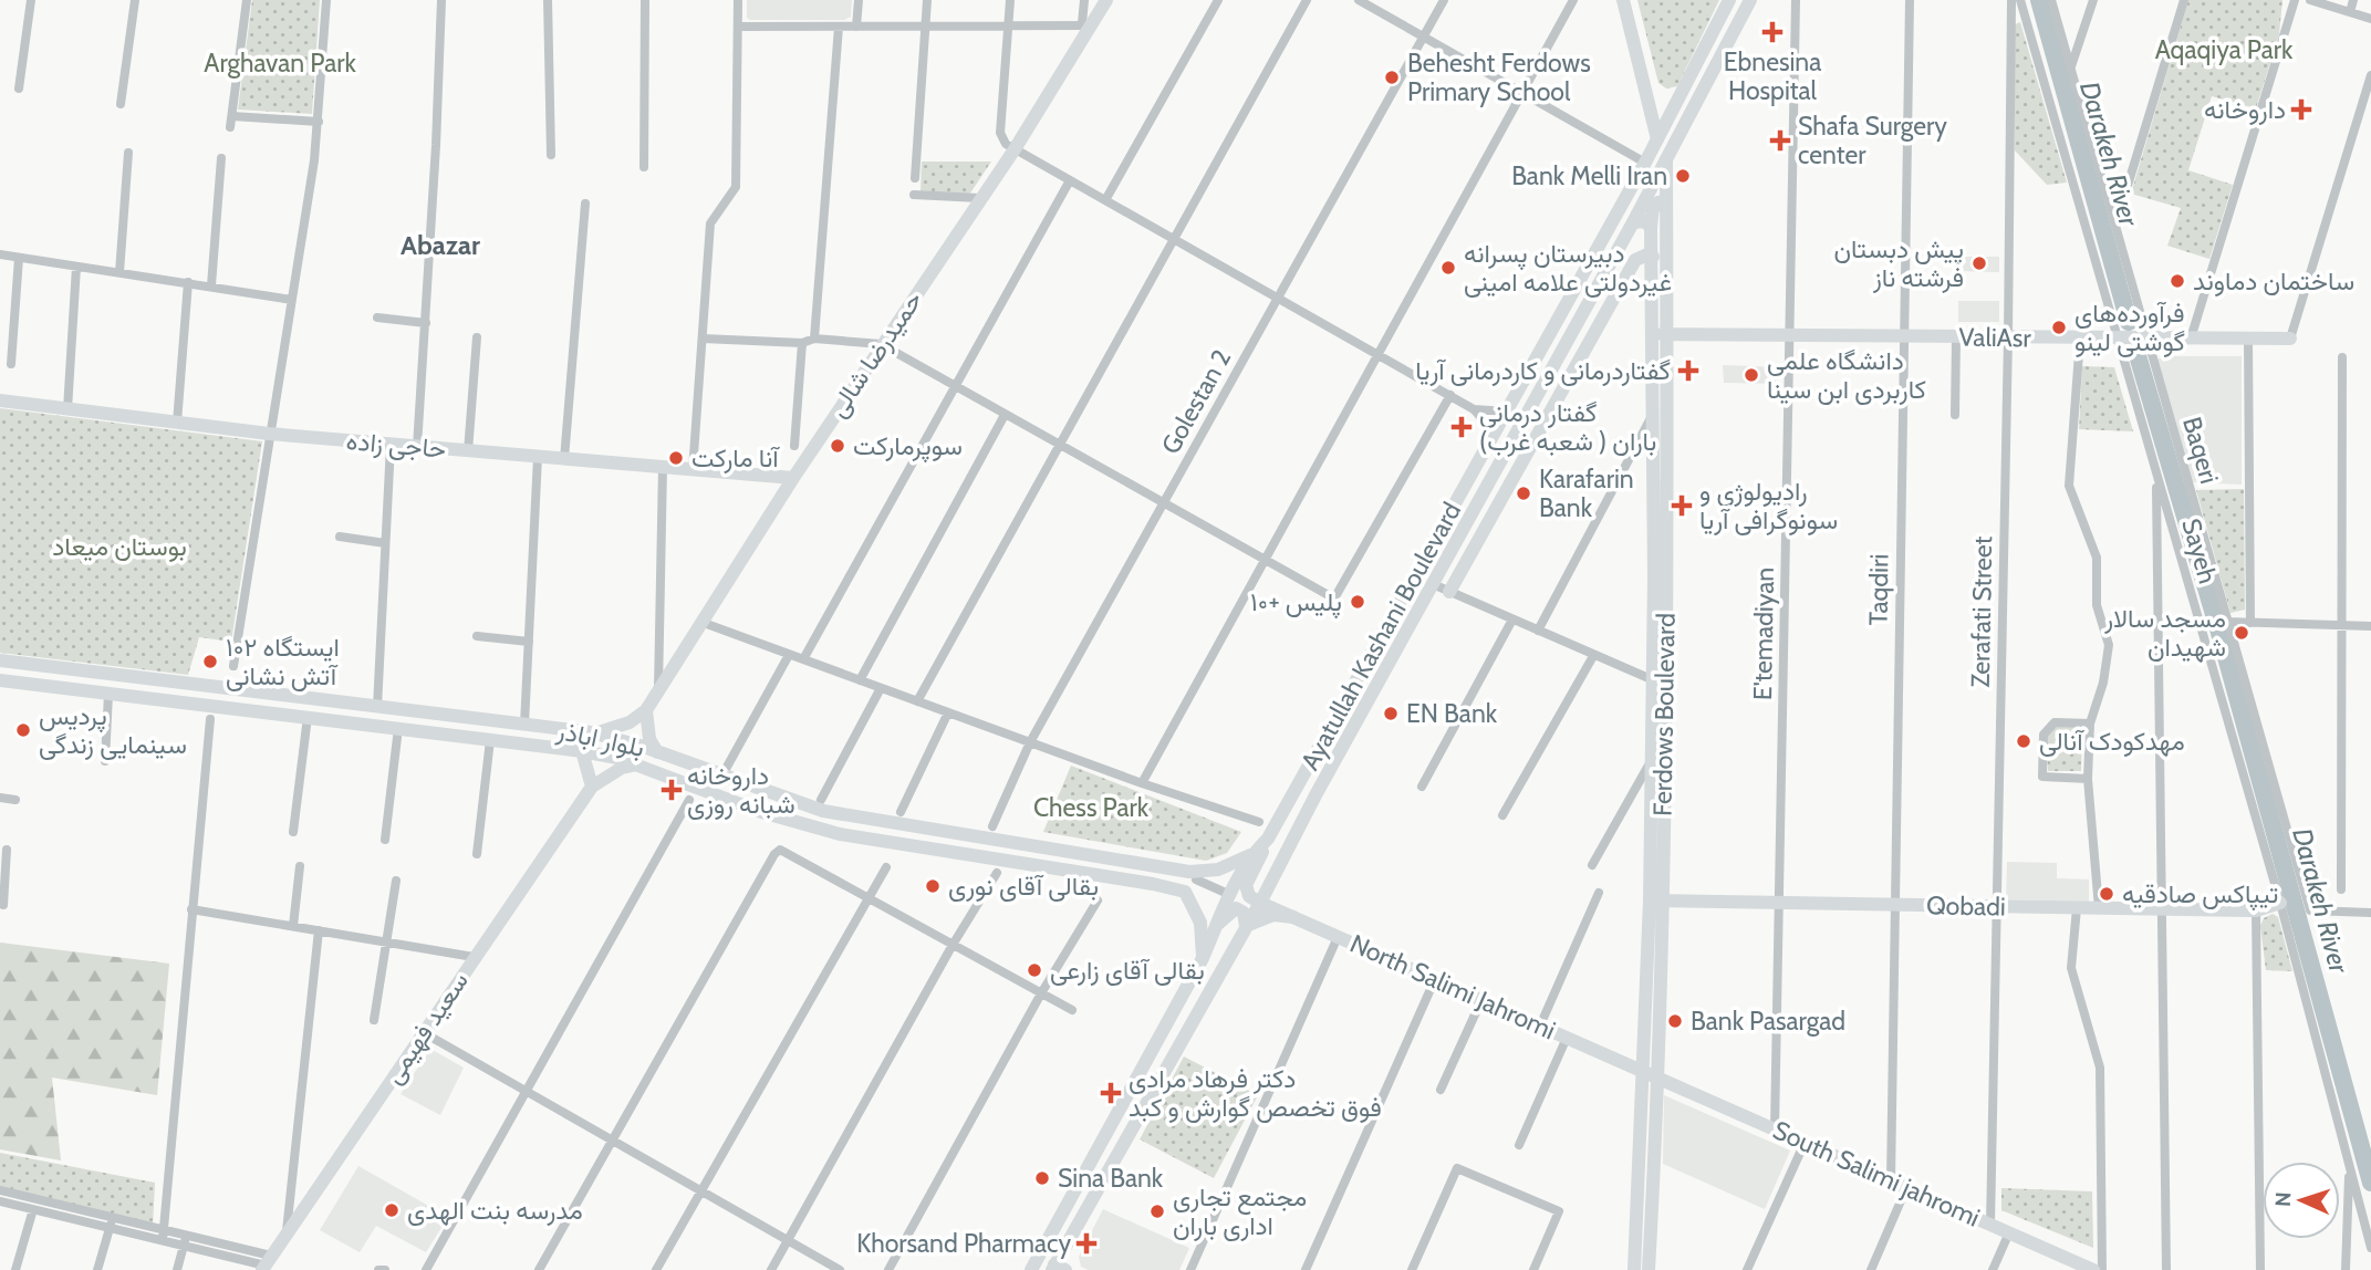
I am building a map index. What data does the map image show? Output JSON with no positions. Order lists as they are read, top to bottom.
{
  "streets": {
    "main road": [
      "ValiAsr",
      "حمیدرضا شالی",
      "حاجی زاده",
      "Ayatullah Kashani Boulevard",
      "Ferdows Boulevard",
      "بلوار اباذر",
      "Qobadi",
      "North Salimi Jahromi",
      "سعید فهیمی",
      "South Salimi jahromi"
    ],
    "street": [
      "Golestan 2",
      "Baqeri",
      "Sayeh",
      "Taqdiri",
      "Zerafati Street",
      "E'temadiyan"
    ]
  },
  "crossings": [
    ["ValiAsr", "Baqeri"],
    ["ValiAsr", "Sayeh"],
    ["ValiAsr", "Taqdiri"],
    ["ValiAsr", "Zerafati Street"],
    ["ValiAsr", "E'temadiyan"],
    ["ValiAsr", "Ferdows Boulevard"],
    ["حمیدرضا شالی", "حاجی زاده"],
    ["Sayeh", "Qobadi"],
    ["Taqdiri", "Qobadi"],
    ["Taqdiri", "South Salimi jahromi"],
    ["Zerafati Street", "Qobadi"],
    ["Zerafati Street", "South Salimi jahromi"],
    ["E'temadiyan", "Qobadi"],
    ["E'temadiyan", "South Salimi jahromi"],
    ["Ayatullah Kashani Boulevard", "Ferdows Boulevard"],
    ["Ayatullah Kashani Boulevard", "بلوار اباذر"],
    ["Ayatullah Kashani Boulevard", "North Salimi Jahromi"],
    ["Ferdows Boulevard", "Qobadi"],
    ["Ferdows Boulevard", "North Salimi Jahromi"],
    ["Ferdows Boulevard", "South Salimi jahromi"],
    ["North Salimi Jahromi", "South Salimi jahromi"]
  ],
  "districts": ["Abazar"],
  "water": ["Darakeh River"],
  "parks": [
    "Aqaqiya Park",
    "Arghavan Park",
    "بوستان میعاد",
    "Chess Park"
  ],
  "places": {
    "health": [
      "Ebnesina Hospital",
      "داروخانه",
      "Shafa Surgery center",
      "گفتاردرمانی و کاردرمانی آریا",
      "گفتار درمانی باران ( شعبه غرب)",
      "رادیولوژی و سونوگرافی آریا",
      "داروخانه شبانه روزی",
      "دکتر فرهاد مرادی فوق تخصص گوارش و کبد",
      "Khorsand Pharmacy"
    ],
    "other": [
      "Behesht Ferdows Primary School",
      "Bank Melli Iran",
      "پیش دبستان فرشته ناز",
      "دبیرستان پسرانه غیردولتی علامه امینی",
      "ساختمان دماوند",
      "فرآورده‌های گوشتی لینو",
      "دانشگاه علمی کاربردی ابن سینا",
      "سوپرمارکت",
      "آنا مارکت",
      "Karafarin Bank",
      "پلیس +۱۰",
      "مسجد سالار شهیدان",
      "ایستگاه ۱۰۲ آتش نشانی",
      "EN Bank",
      "پردیس سینمایی زندگی",
      "مهدکودک آنالی",
      "بقالی آقای نوری",
      "تیپاکس صادقیه",
      "بقالی آقای زارعی",
      "Bank Pasargad",
      "Sina Bank",
      "مدرسه بنت الهدی",
      "مجتمع تجاری اداری باران"
    ]
  },
  "north": "left"
}
